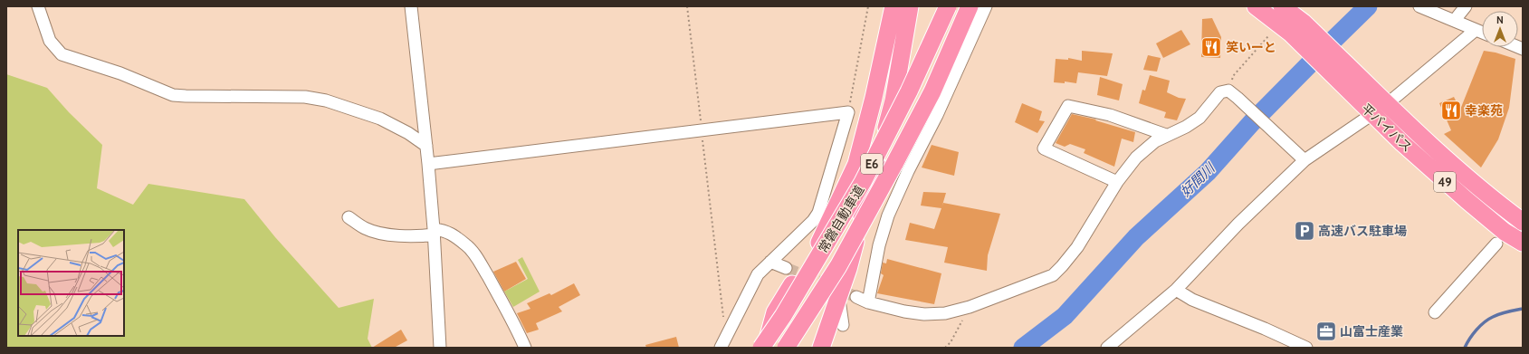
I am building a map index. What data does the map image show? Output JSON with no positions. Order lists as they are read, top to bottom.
{
  "streets": {
    "highway": [
      "平バイパス",
      "E6",
      "49",
      "常磐自動車道"
    ]
  },
  "water": ["好間川"],
  "places": {
    "restaurant": ["笑いーと", "幸楽苑"],
    "parking": ["高速バス駐車場"],
    "office": ["山富士産業"]
  },
  "north": "top"
}
